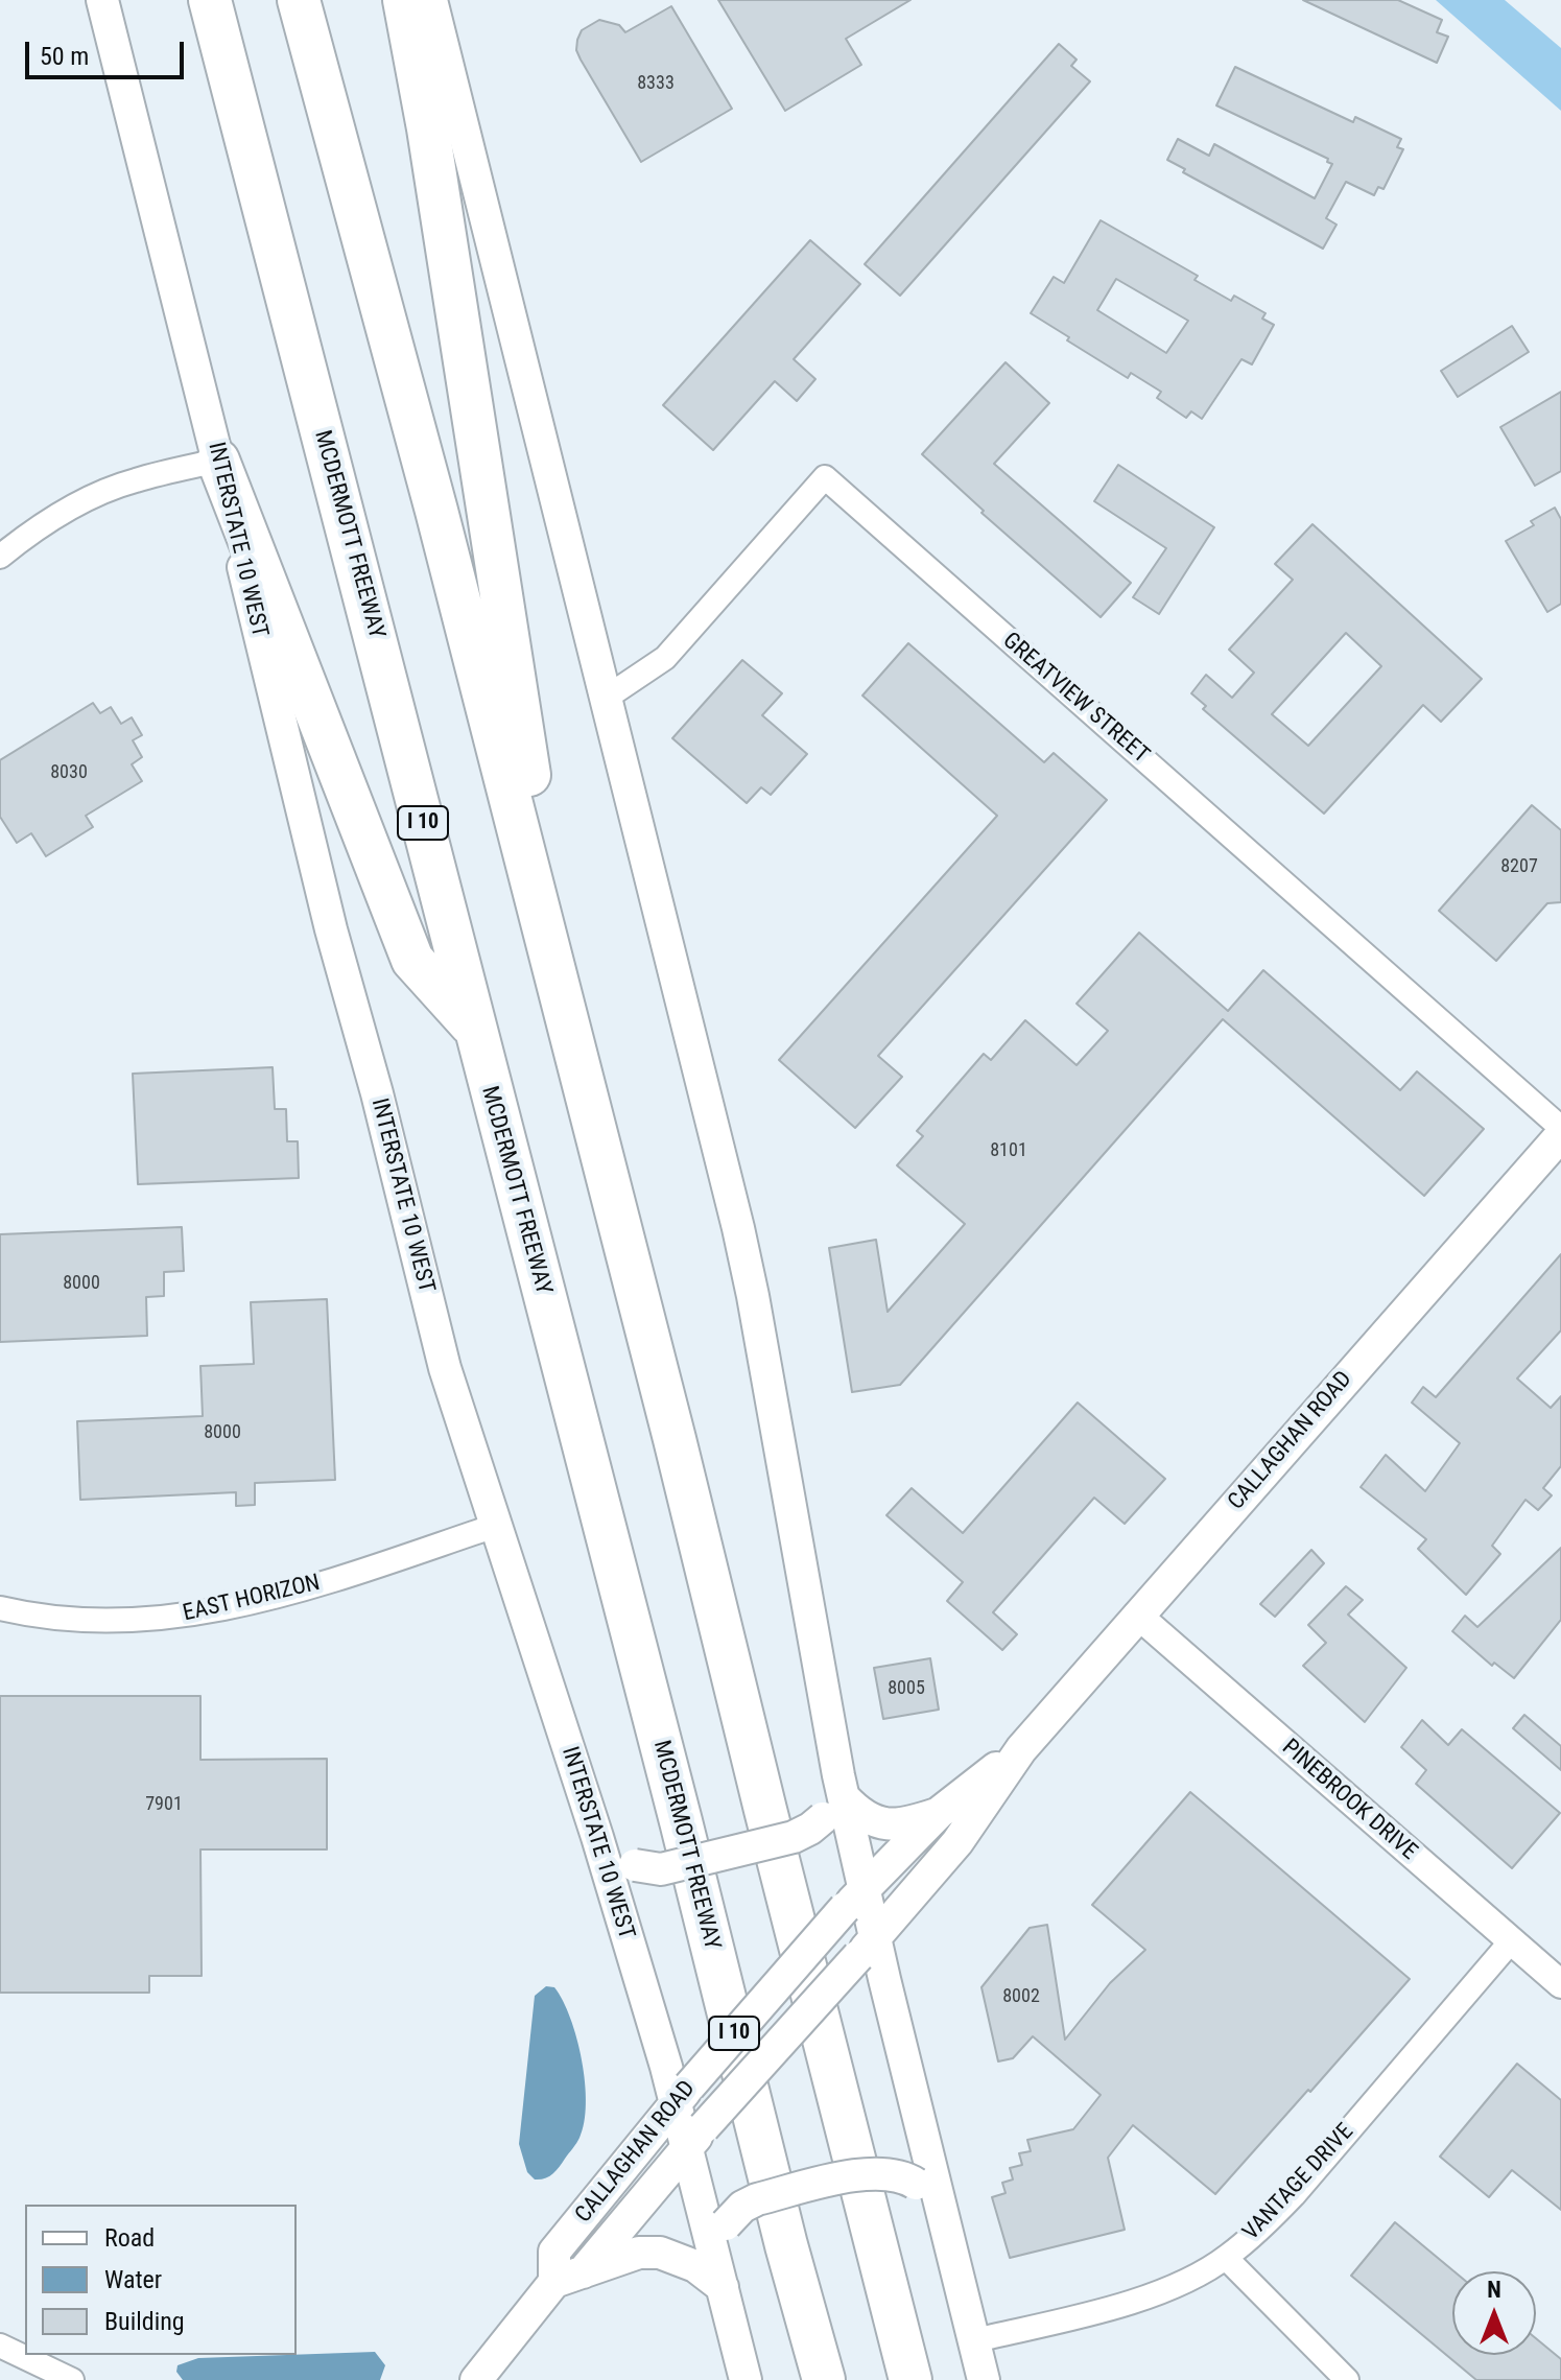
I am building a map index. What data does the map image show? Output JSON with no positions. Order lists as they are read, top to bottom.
{
  "streets": {
    "highway": ["MCDERMOTT FREEWAY", "I 10"],
    "main road": ["INTERSTATE 10 WEST", "CALLAGHAN ROAD"],
    "street": [
      "GREATVIEW STREET",
      "EAST HORIZON",
      "PINEBROOK DRIVE",
      "VANTAGE DRIVE"
    ]
  },
  "crossings": [
    ["INTERSTATE 10 WEST", "CALLAGHAN ROAD"],
    ["INTERSTATE 10 WEST", "EAST HORIZON"],
    ["CALLAGHAN ROAD", "PINEBROOK DRIVE"],
    ["PINEBROOK DRIVE", "VANTAGE DRIVE"]
  ],
  "house_numbers": [
    "8333",
    "8030",
    "8207",
    "8101",
    "8000",
    "8000",
    "8005",
    "7901",
    "8002"
  ],
  "legend": ["Road", "Water", "Building"],
  "scale_bar": "50 m",
  "north": "top"
}
